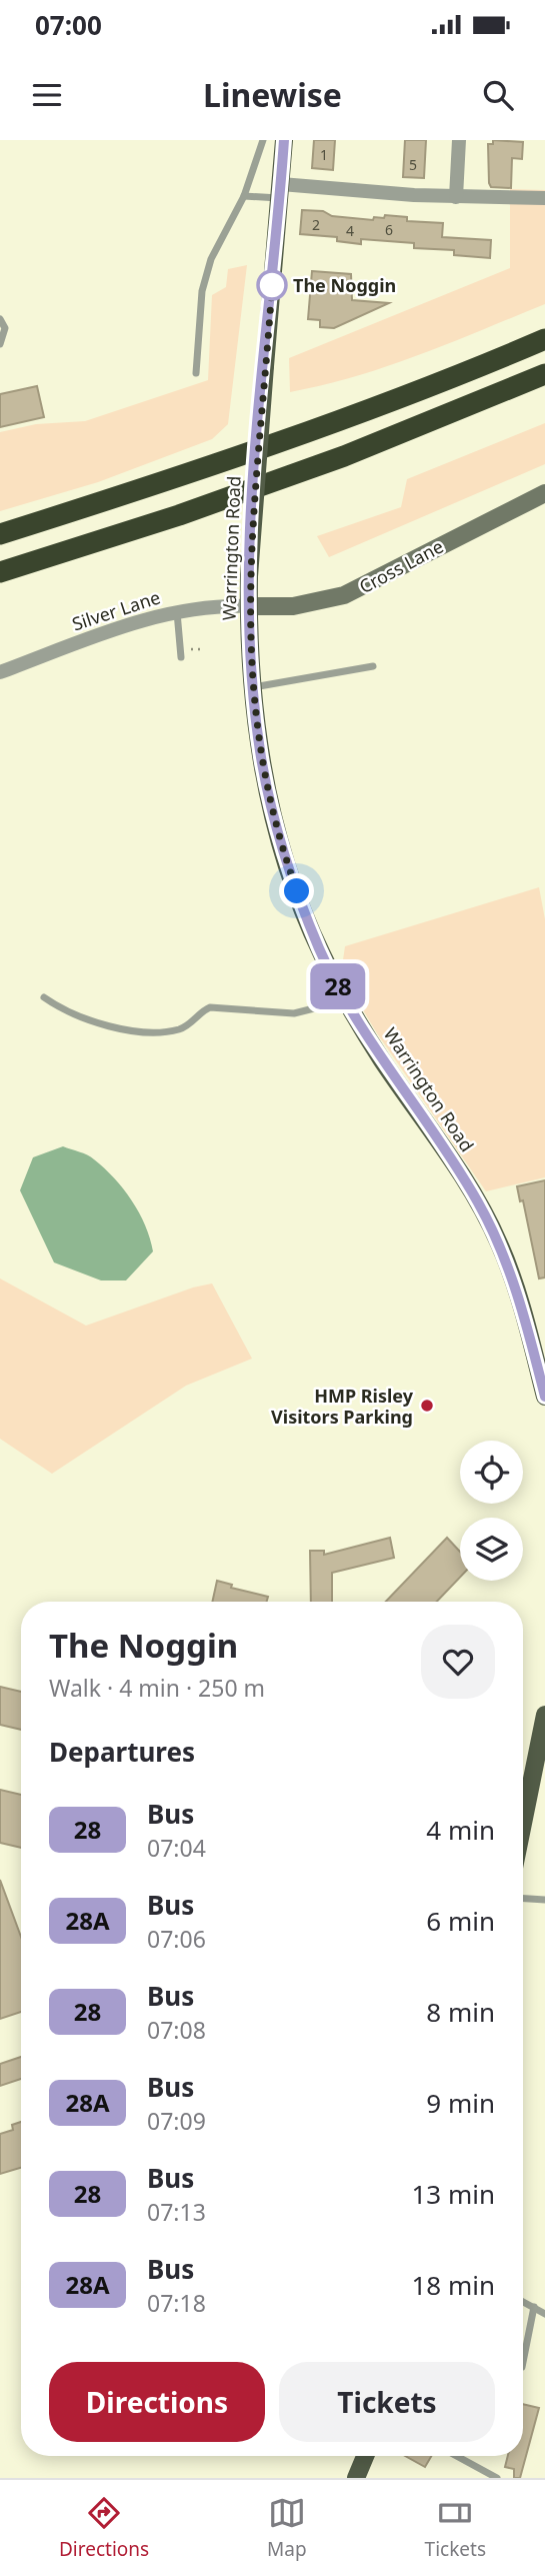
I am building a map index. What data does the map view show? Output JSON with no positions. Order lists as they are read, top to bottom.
{
  "streets": {
    "main road": ["Warrington Road"],
    "street": ["Cross Lane", "Silver Lane"]
  },
  "crossings": [
    ["Warrington Road", "Cross Lane"],
    ["Warrington Road", "Silver Lane"],
    ["Cross Lane", "Silver Lane"]
  ],
  "places": ["The Noggin", "HMP Risley Visitors Parking"],
  "lines": ["bus line 28"],
  "house_numbers": [
    "1",
    "5",
    "2",
    "6",
    "4"
  ],
  "page": {
    "status": "07:00",
    "header": "Linewise",
    "on_map": "28",
    "heading": [
      ["The Noggin", "Walk · 4 min · 250 m"],
      "Departures"
    ],
    "list": [
      {
        "mark": "28",
        "name": "Bus",
        "note": "07:04",
        "value": "4 min"
      },
      {
        "mark": "28A",
        "name": "Bus",
        "note": "07:06",
        "value": "6 min"
      },
      {
        "mark": "28",
        "name": "Bus",
        "note": "07:08",
        "value": "8 min"
      },
      {
        "mark": "28A",
        "name": "Bus",
        "note": "07:09",
        "value": "9 min"
      },
      {
        "mark": "28",
        "name": "Bus",
        "note": "07:13",
        "value": "13 min"
      },
      {
        "mark": "28A",
        "name": "Bus",
        "note": "07:18",
        "value": "18 min"
      }
    ],
    "buttons": ["Directions", "Tickets"],
    "tabs": ["Directions", "Map", "Tickets"]
  }
}
